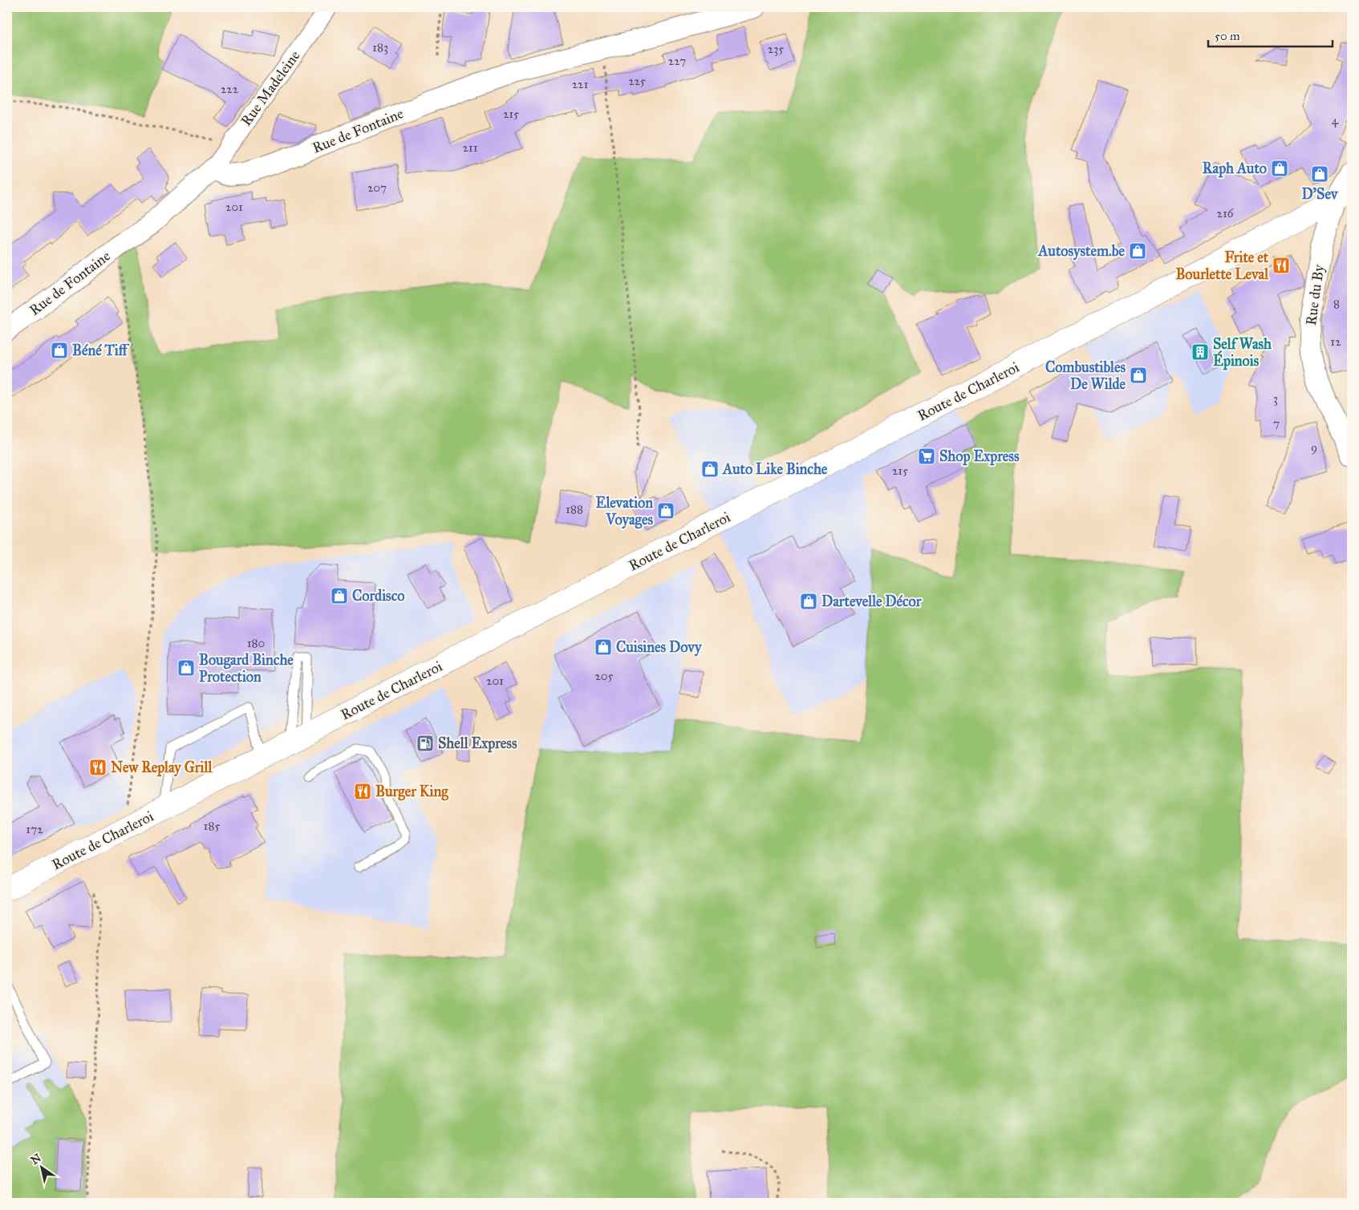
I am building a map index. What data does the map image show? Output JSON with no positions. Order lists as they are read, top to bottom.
{
  "streets": {
    "main road": ["Route de Charleroi"],
    "street": ["Rue Madeleine", "Rue de Fontaine", "Rue du By"]
  },
  "crossings": [
    ["Rue Madeleine", "Rue de Fontaine"],
    ["Rue du By", "Route de Charleroi"]
  ],
  "places": {
    "shop": [
      "Raph Auto",
      "D'Sev",
      "Autosystem.be",
      "Béné Tiff",
      "Combustibles De Wilde",
      "Auto Like Binche",
      "Elevation Voyages",
      "Cordisco",
      "Dartevelle Décor",
      "Cuisines Dovy",
      "Bougard Binche Protection"
    ],
    "restaurant": ["Frite et Bourlette Leval", "New Replay Grill", "Burger King"],
    "building": ["Self Wash Épinois"],
    "supermarket": ["Shop Express"],
    "fuel station": ["Shell Express"]
  },
  "house_numbers": [
    "183",
    "235",
    "227",
    "225",
    "221",
    "222",
    "215",
    "4",
    "211",
    "207",
    "201",
    "216",
    "8",
    "12",
    "3",
    "7",
    "9",
    "215",
    "188",
    "180",
    "205",
    "201",
    "185",
    "172"
  ],
  "scale_bar": "50 m",
  "north": "top left"
}
